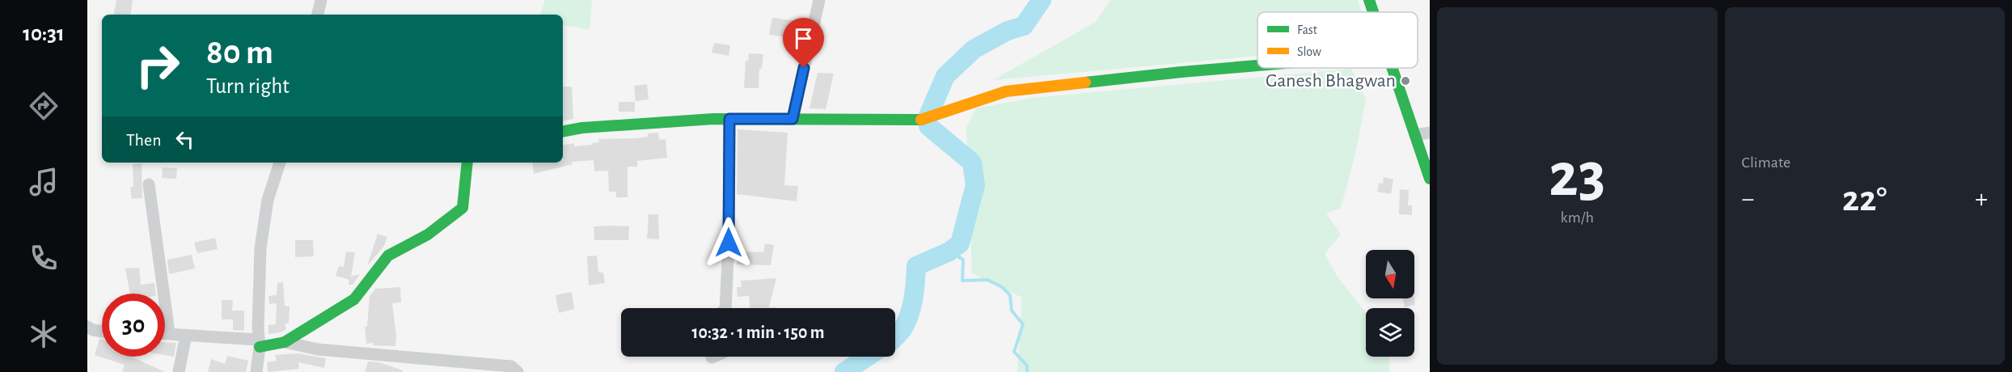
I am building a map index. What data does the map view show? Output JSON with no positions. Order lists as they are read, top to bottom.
{
  "places": ["Ganesh Bhagwan"],
  "legend": ["Fast", "Slow"],
  "north": "bottom",
  "page": {
    "tabs": "10:31",
    "tile": [
      ["23", "km/h"],
      "Climate"
    ],
    "turn": ["80 m", "Turn right"],
    "then": "Then",
    "heat": ["−", "22°", "+"],
    "limit": "30",
    "trip": "10:32 · 1 min · 150 m"
  }
}
